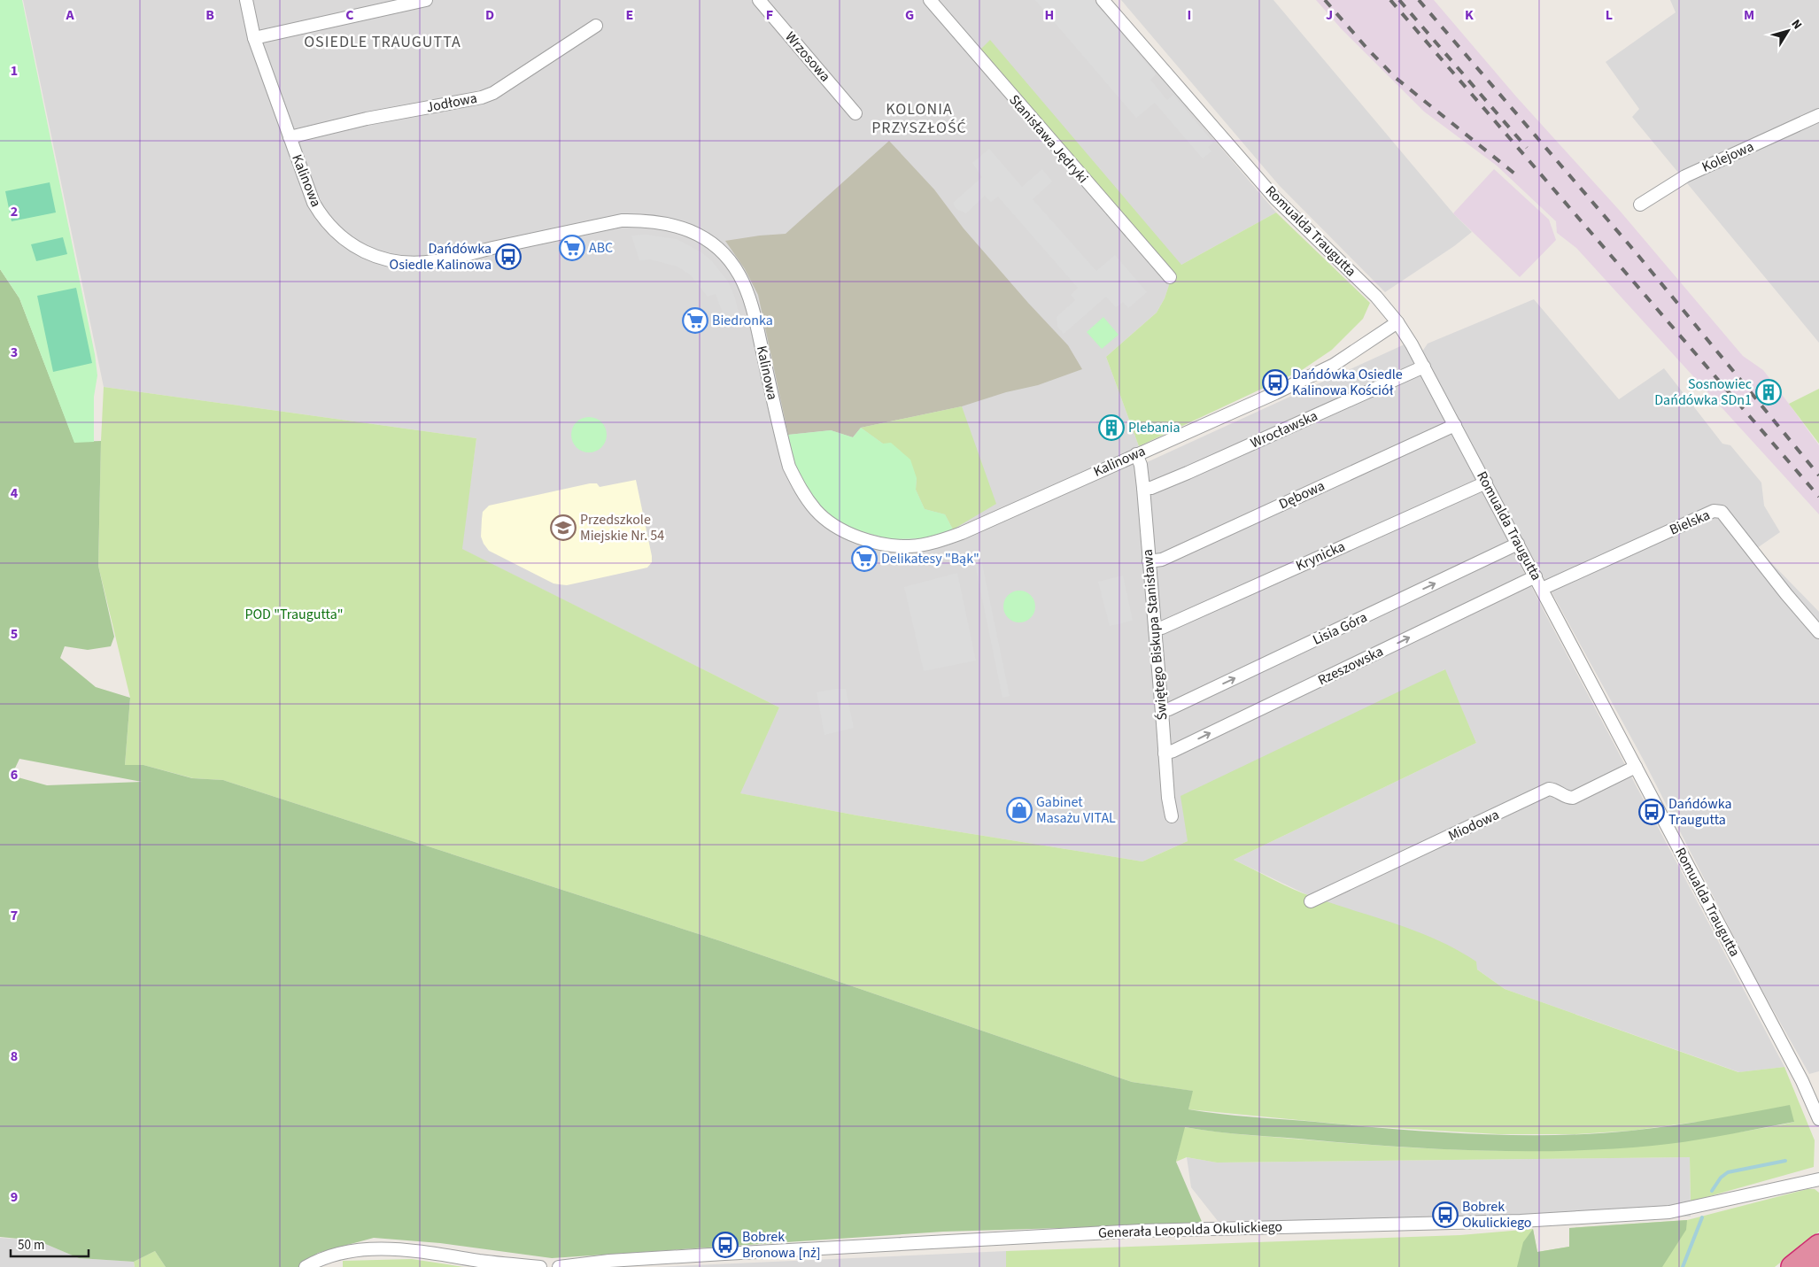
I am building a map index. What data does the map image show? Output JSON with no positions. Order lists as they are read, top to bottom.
{
  "streets": {
    "street": [
      "Wrzosowa",
      "Jodłowa",
      "Stanisława Jędryki",
      "Kolejowa",
      "Kalinowa",
      "Romualda Traugutta",
      "Wrocławska",
      "Dębowa",
      "Bielska",
      "Krynicka",
      "Lisia Góra",
      "Świętego Biskupa Stanisława",
      "Rzeszowska",
      "Miodowa",
      "Generała Leopolda Okulickiego"
    ]
  },
  "crossings": [
    ["Jodłowa", "Kalinowa"],
    ["Kalinowa", "Romualda Traugutta"],
    ["Kalinowa", "Świętego Biskupa Stanisława"],
    ["Romualda Traugutta", "Wrocławska"],
    ["Romualda Traugutta", "Dębowa"],
    ["Romualda Traugutta", "Bielska"],
    ["Romualda Traugutta", "Krynicka"],
    ["Romualda Traugutta", "Lisia Góra"],
    ["Romualda Traugutta", "Rzeszowska"],
    ["Romualda Traugutta", "Miodowa"],
    ["Wrocławska", "Świętego Biskupa Stanisława"],
    ["Dębowa", "Świętego Biskupa Stanisława"],
    ["Krynicka", "Świętego Biskupa Stanisława"],
    ["Lisia Góra", "Świętego Biskupa Stanisława"],
    ["Świętego Biskupa Stanisława", "Rzeszowska"]
  ],
  "one_way": ["Lisia Góra", "Rzeszowska"],
  "districts": ["OSIEDLE TRAUGUTTA", "KOLONIA PRZYSZŁOŚĆ"],
  "parks": ["POD \"Traugutta\""],
  "places": {
    "supermarket": ["ABC", "Biedronka", "Delikatesy \"Bąk\""],
    "bus stop": [
      "Dańdówka Osiedle Kalinowa",
      "Dańdówka Osiedle Kalinowa Kościół",
      "Dańdówka Traugutta",
      "Bobrek Okulickiego",
      "Bobrek Bronowa [nż]"
    ],
    "building": ["Sosnowiec Dańdówka SDn1", "Plebania"],
    "school or university": ["Przedszkole Miejskie Nr. 54"],
    "shop": ["Gabinet Masażu VITAL"]
  },
  "scale_bar": "50 m",
  "north": "top right",
  "grid": {
    "columns": [
      "A",
      "B",
      "C",
      "D",
      "E",
      "F",
      "G",
      "H",
      "I",
      "J",
      "K",
      "L",
      "M"
    ],
    "rows": [
      "1",
      "2",
      "3",
      "4",
      "5",
      "6",
      "7",
      "8",
      "9"
    ]
  }
}
